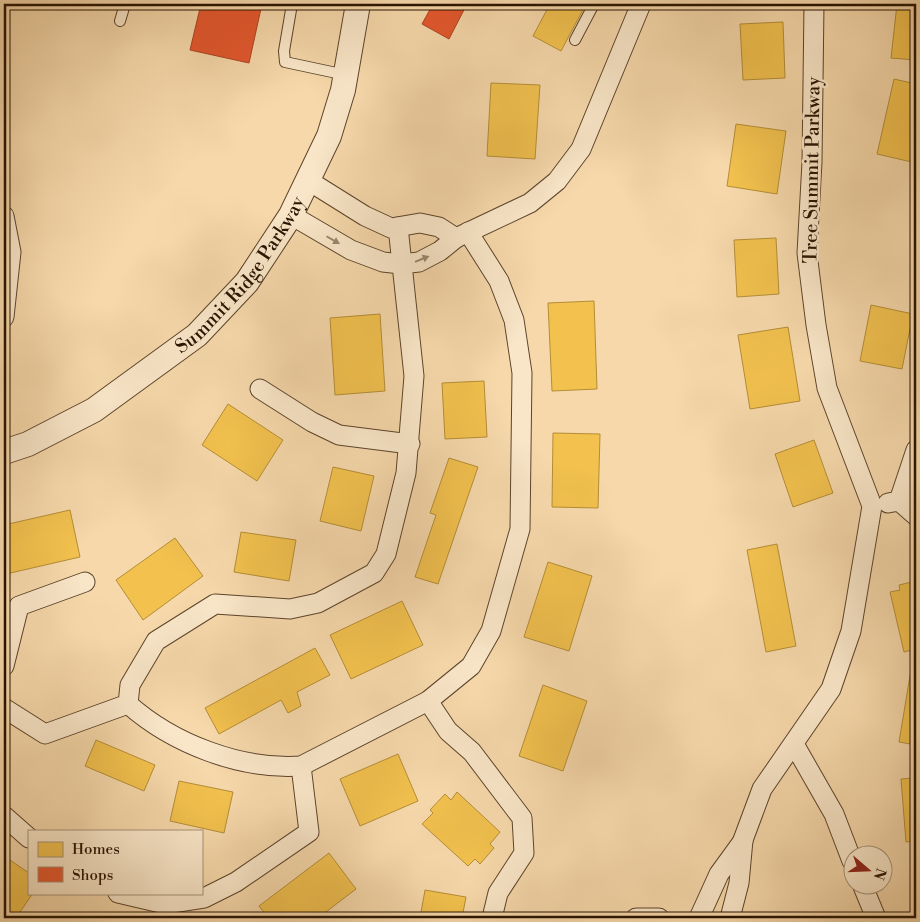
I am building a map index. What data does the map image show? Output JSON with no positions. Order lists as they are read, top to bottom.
{
  "streets": {
    "street": ["Tree Summit Parkway", "Summit Ridge Parkway"]
  },
  "legend": ["Homes", "Shops"],
  "north": "right"
}
